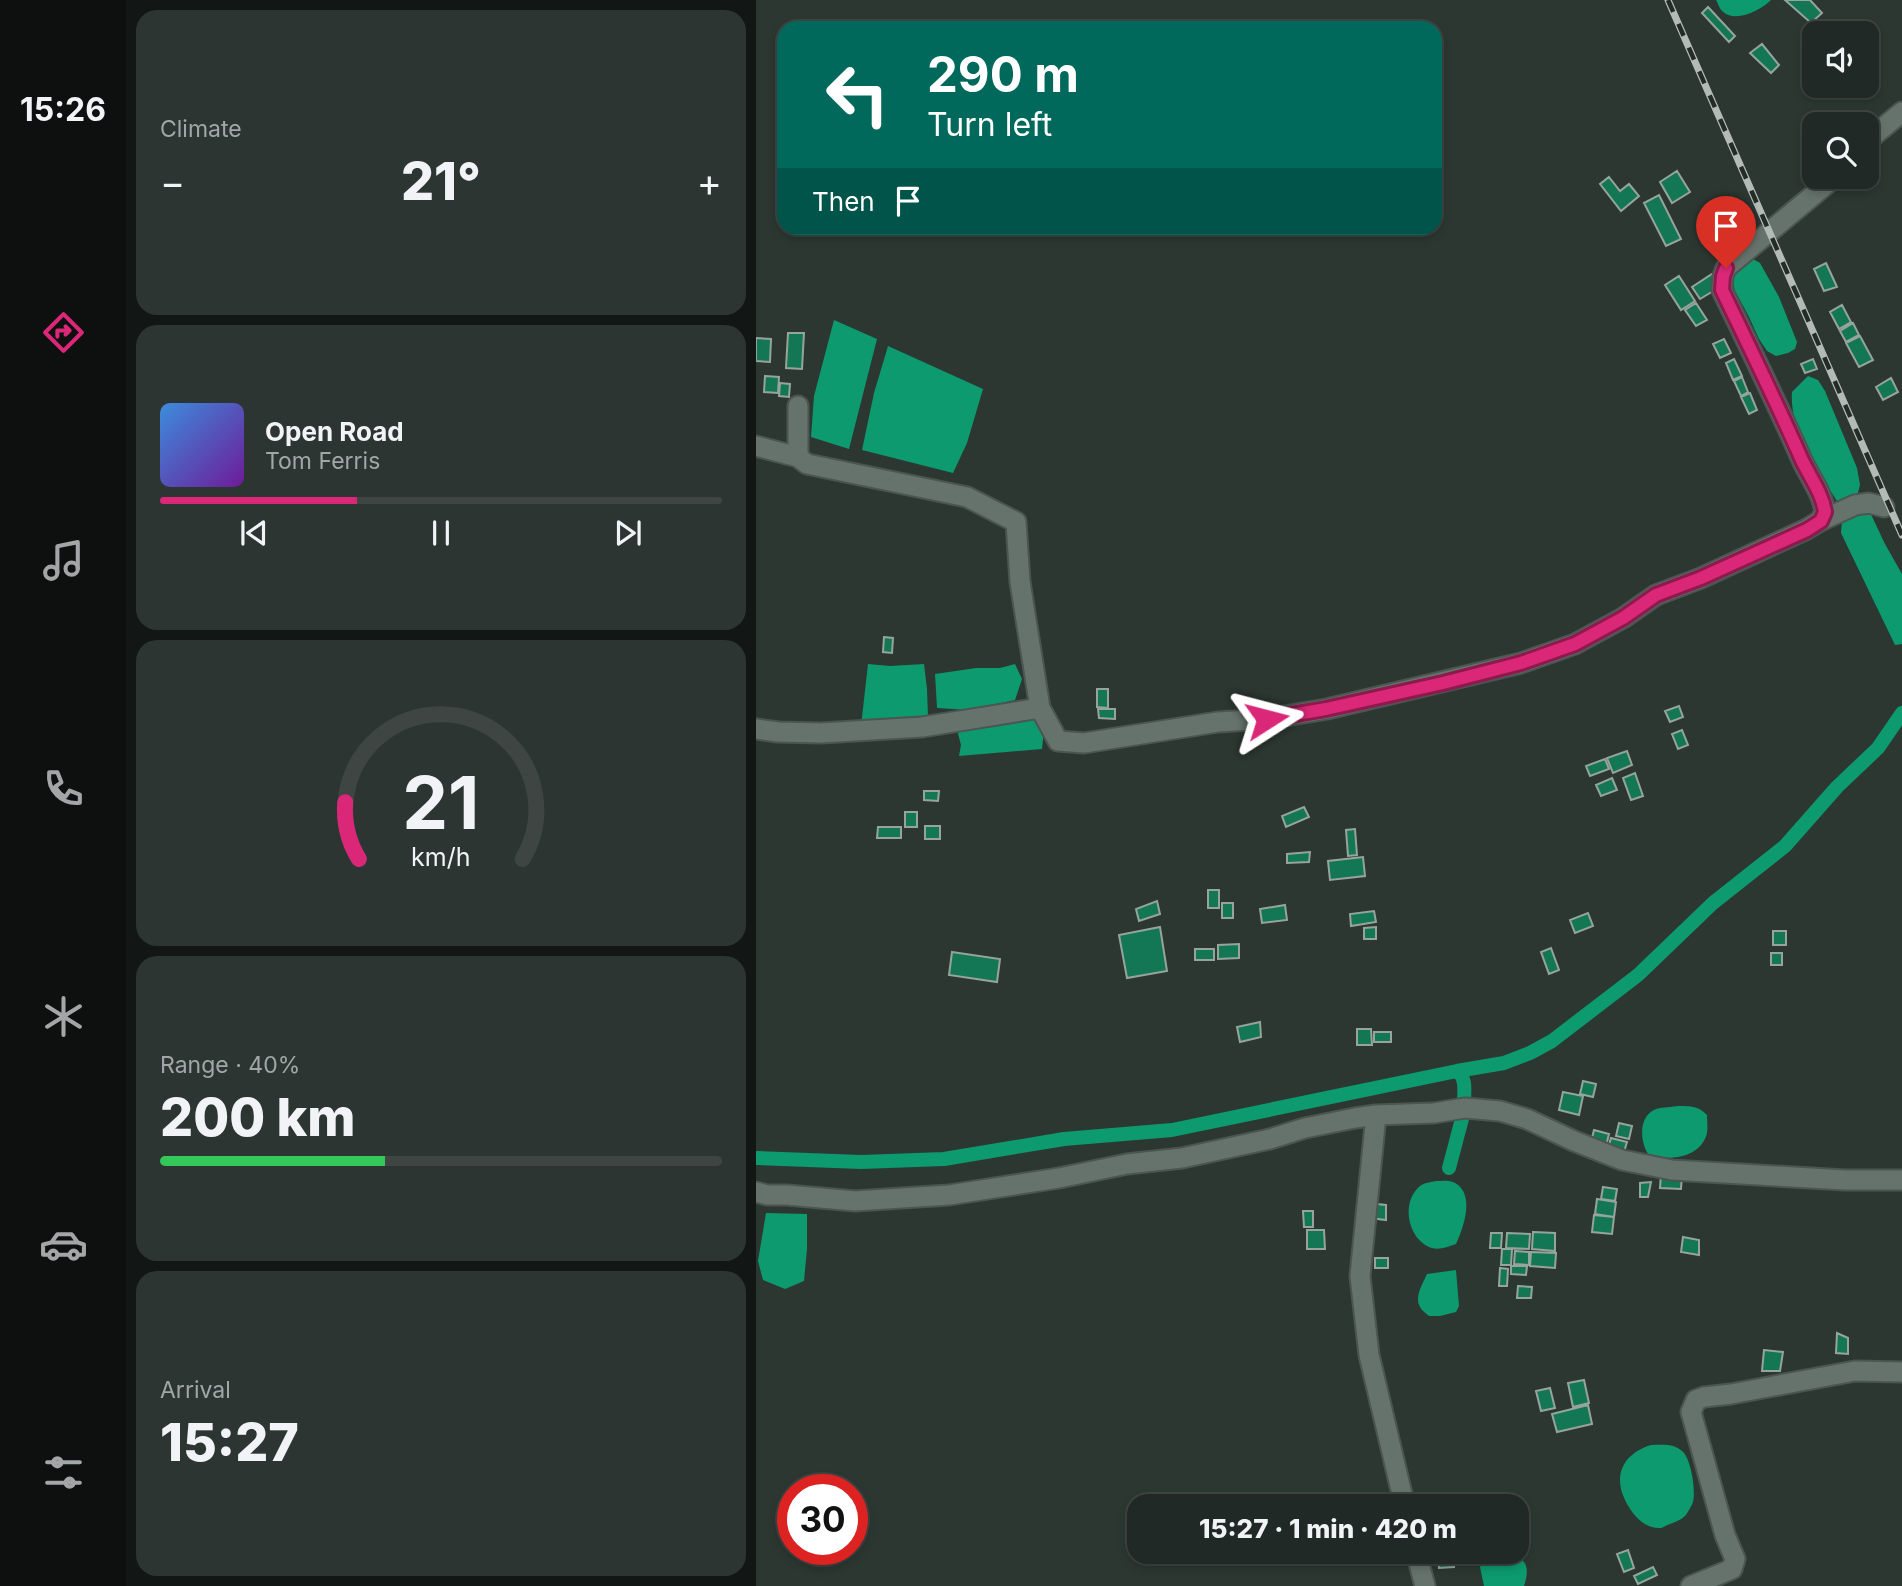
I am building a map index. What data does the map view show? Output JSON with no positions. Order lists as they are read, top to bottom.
{
  "page": {
    "tabs": "15:26",
    "tile": [
      "Climate",
      ["Range · 40%", "200 km"],
      ["Arrival", "15:27"]
    ],
    "turn": ["290 m", "Turn left"],
    "heat": ["−", "21°", "+"],
    "then": "Then",
    "song": ["Open Road", "Tom Ferris"],
    "limit": "30",
    "trip": "15:27 · 1 min · 420 m",
    "gauge": ["21", "km/h"]
  }
}
